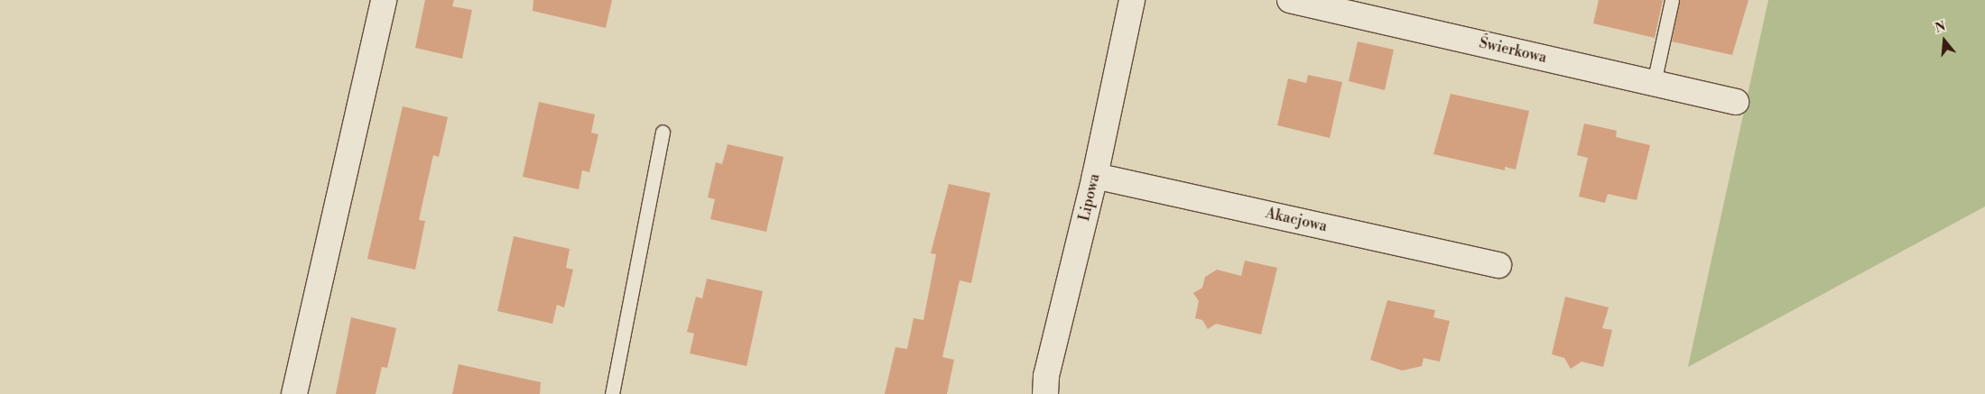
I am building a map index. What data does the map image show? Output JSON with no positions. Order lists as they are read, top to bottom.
{
  "streets": {
    "street": ["Świerkowa", "Lipowa", "Akacjowa"]
  },
  "crossings": [
    ["Lipowa", "Akacjowa"]
  ],
  "north": "top"
}
